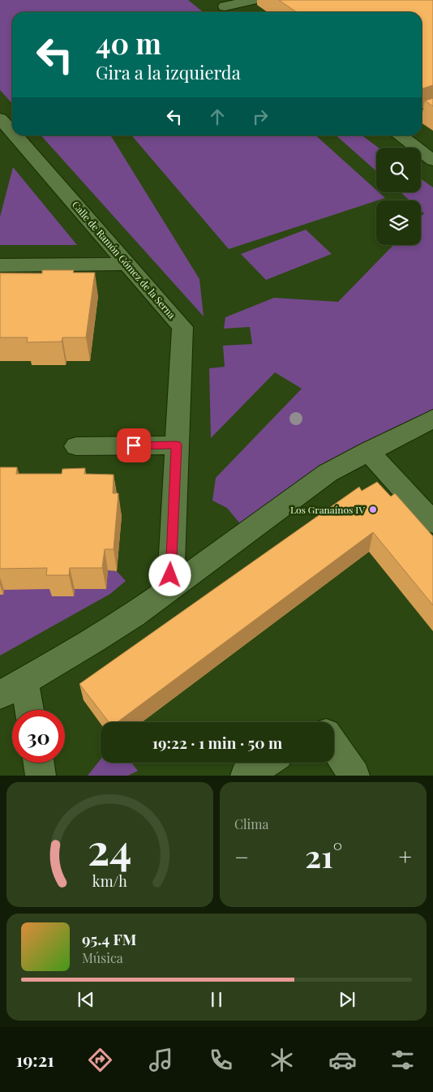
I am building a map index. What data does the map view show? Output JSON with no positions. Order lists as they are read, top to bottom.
{
  "streets": {
    "street": ["Calle de Ramón Gómez de la Serna"]
  },
  "places": ["Los Granaínos IV"],
  "page": {
    "turn": ["40 m", "Gira a la izquierda"],
    "limit": "30",
    "trip": "19:22 · 1 min · 50 m",
    "tile": "Clima",
    "heat": ["−", "21°", "+"],
    "song": ["95.4 FM", "Música"],
    "tabs": "19:21",
    "gauge": ["24", "km/h"]
  }
}
